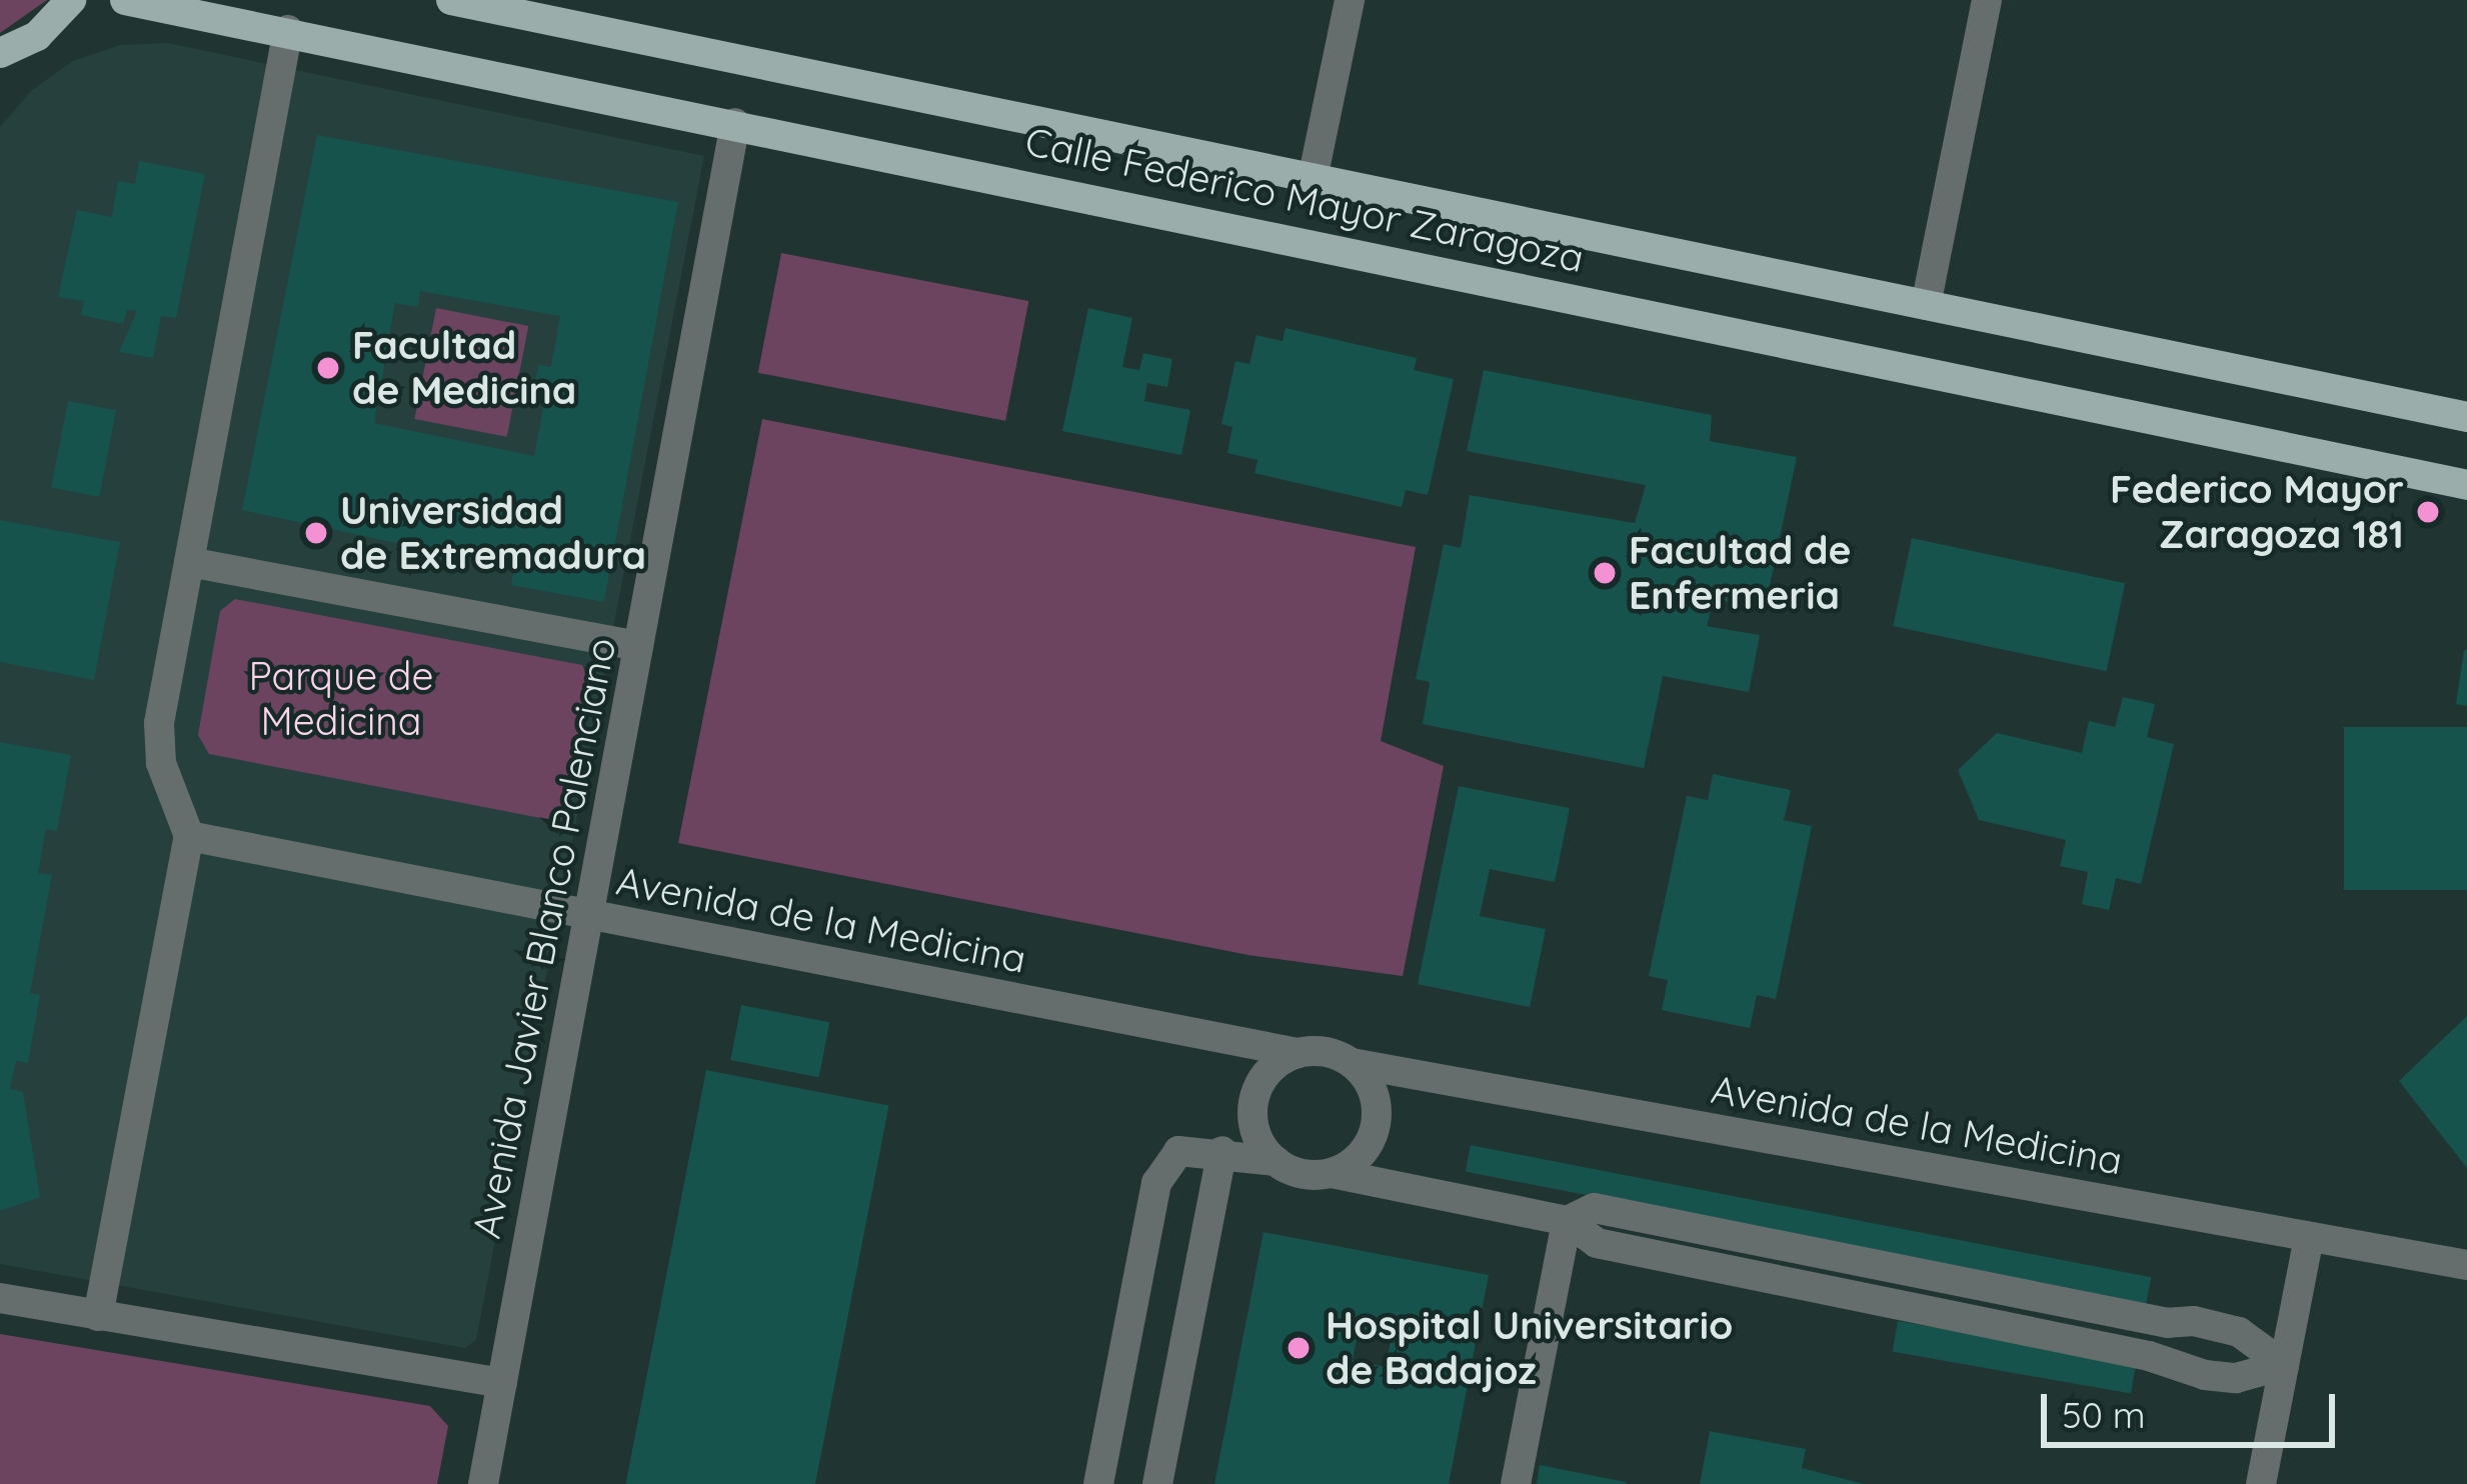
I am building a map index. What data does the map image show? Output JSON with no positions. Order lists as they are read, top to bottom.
{
  "streets": {
    "main road": ["Calle Federico Mayor Zaragoza"],
    "street": ["Avenida de la Medicina", "Avenida Javier Blanco Palenciano"]
  },
  "crossings": [
    ["Calle Federico Mayor Zaragoza", "Avenida Javier Blanco Palenciano"],
    ["Avenida de la Medicina", "Avenida Javier Blanco Palenciano"]
  ],
  "parks": ["Parque de Medicina"],
  "places": [
    "Facultad de Medicina",
    "Federico Mayor Zaragoza 181",
    "Universidad de Extremadura",
    "Facultad de Enfermeria",
    "Hospital Universitario de Badajoz"
  ],
  "scale_bar": "50 m"
}
